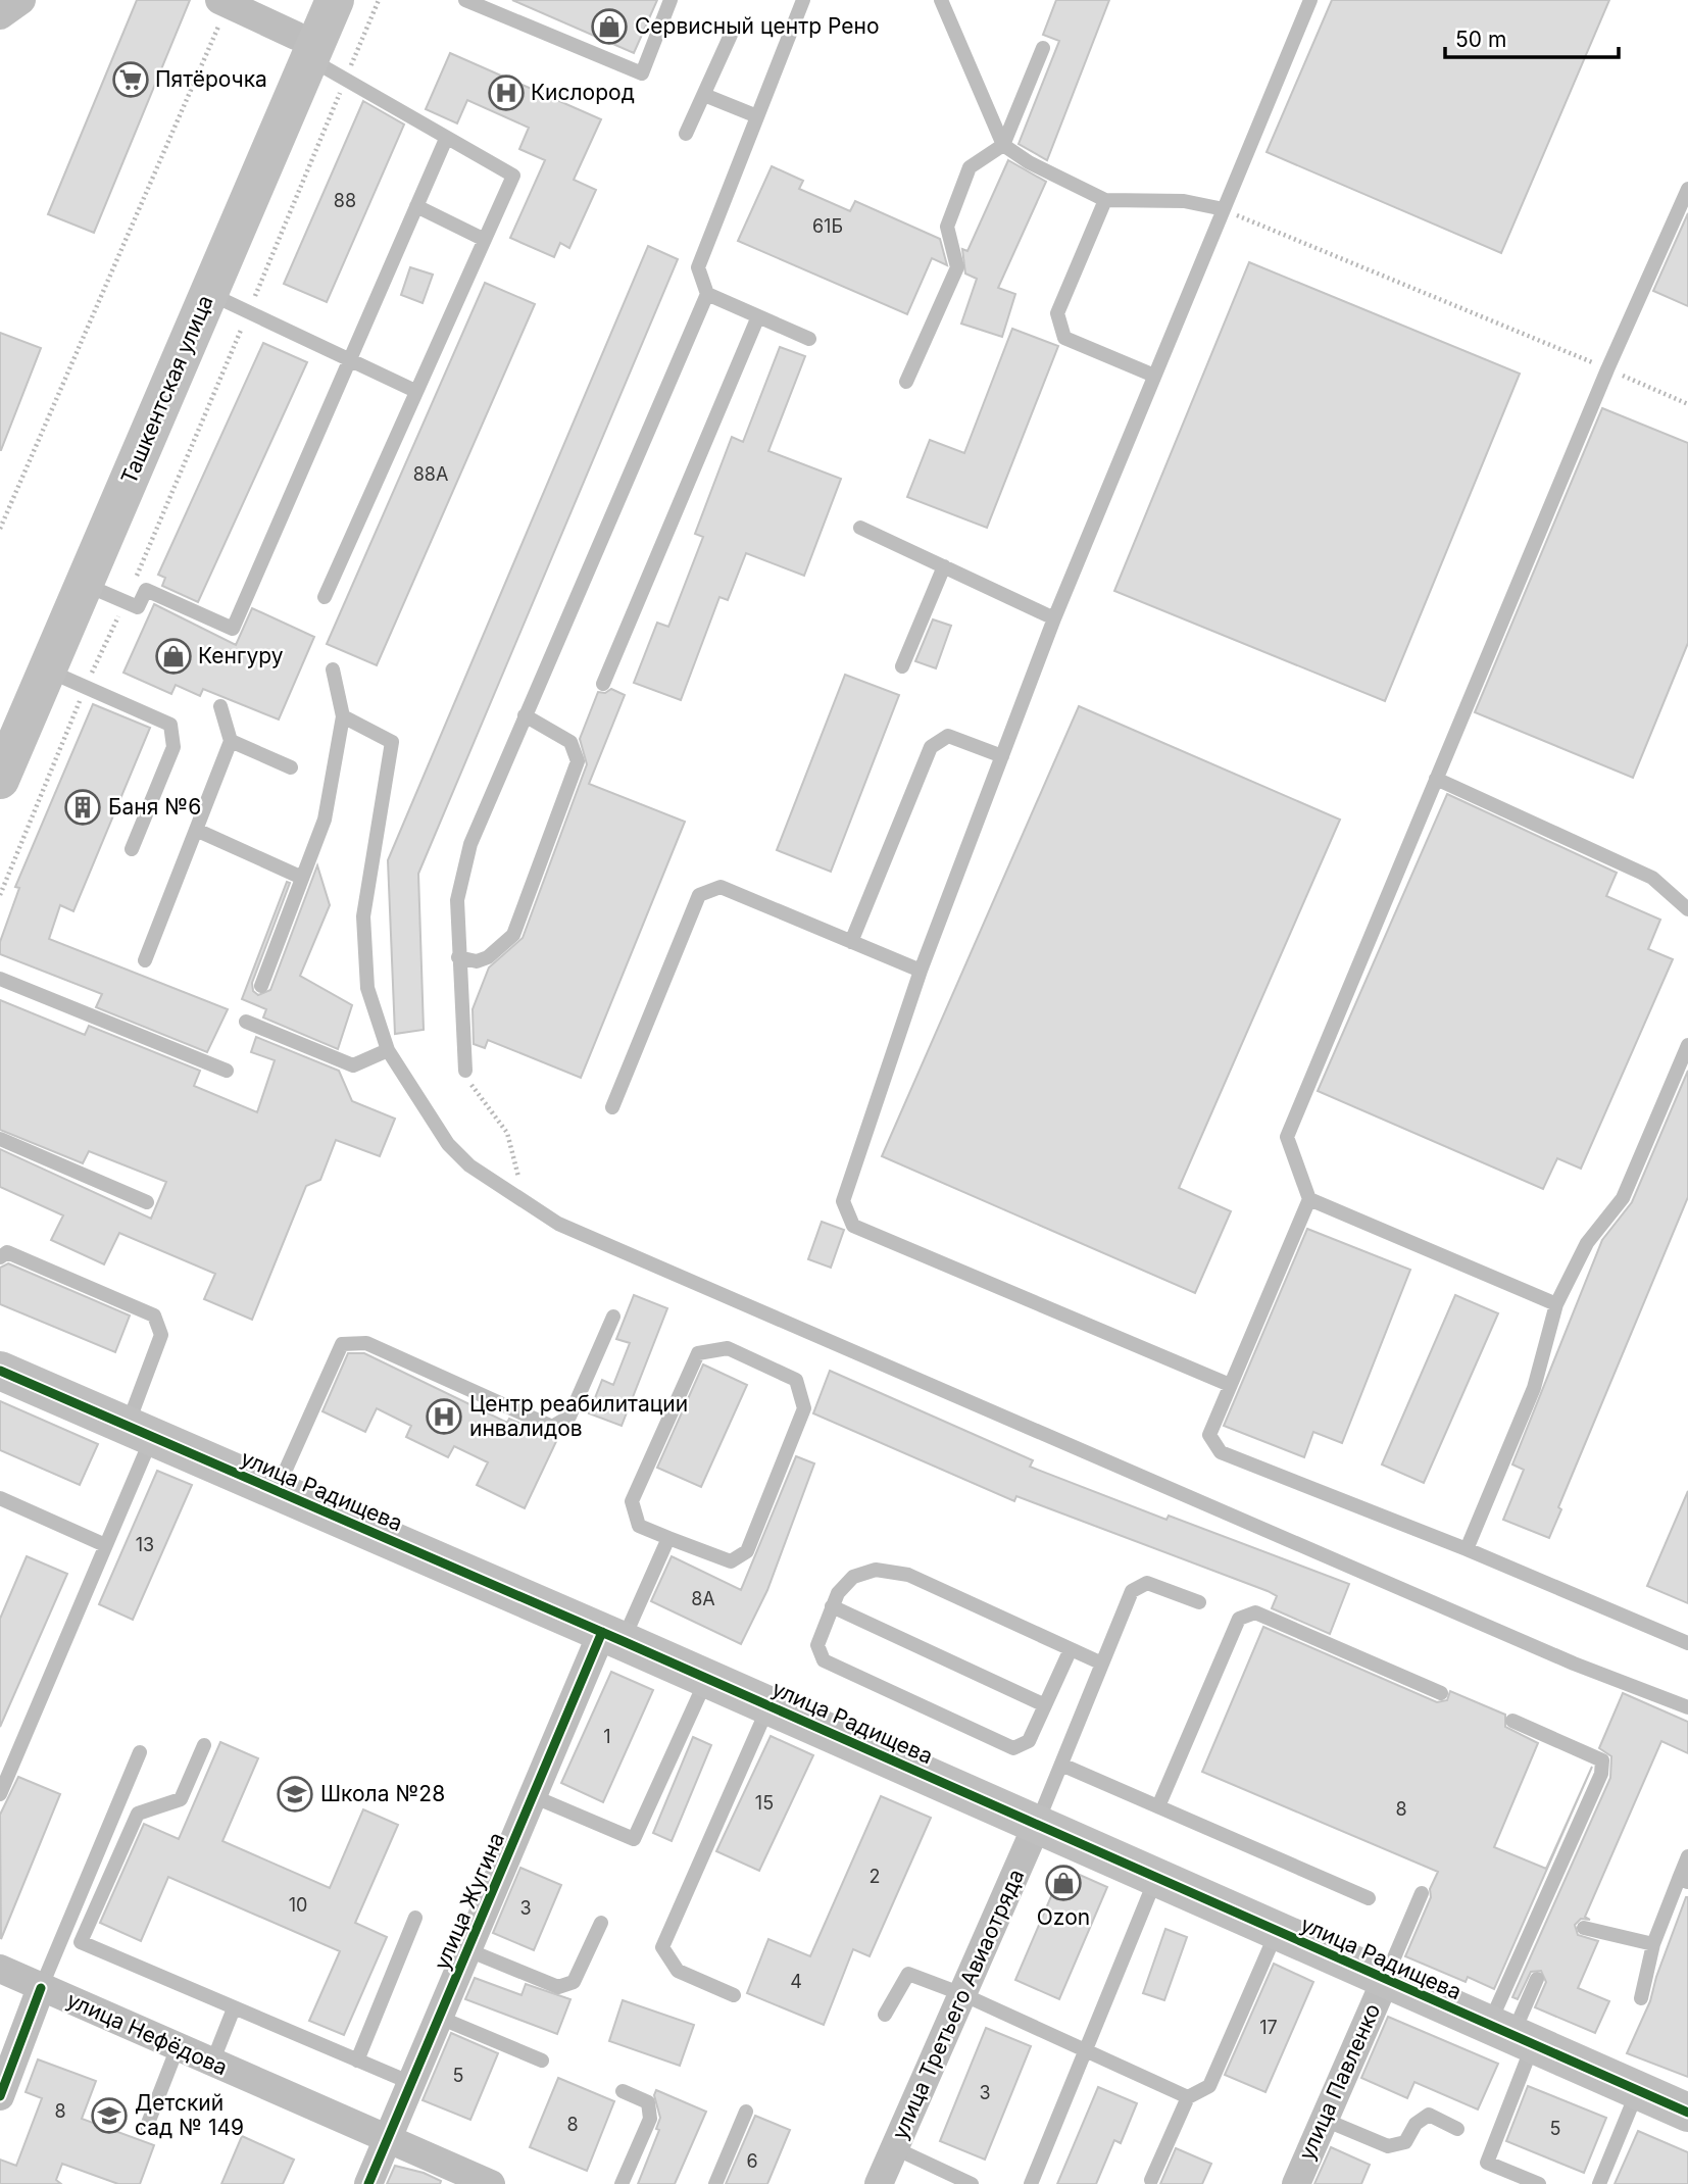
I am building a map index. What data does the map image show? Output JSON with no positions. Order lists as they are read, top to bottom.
{
  "streets": {
    "street": [
      "Ташкентская улица",
      "улица Радищева",
      "улица Жугина",
      "улица Третьего Авиаотряда",
      "улица Нефёдова",
      "улица Павленко"
    ]
  },
  "crossings": [
    ["улица Радищева", "улица Жугина"],
    ["улица Радищева", "улица Третьего Авиаотряда"],
    ["улица Радищева", "улица Павленко"],
    ["улица Жугина", "улица Нефёдова"]
  ],
  "places": {
    "shop": ["Сервисный центр Рено", "Кенгуру", "Ozon"],
    "supermarket": ["Пятёрочка"],
    "hospital": ["Кислород", "Центр реабилитации инвалидов"],
    "building": ["Баня №6"],
    "school or university": ["Школа №28", "Детский сад № 149"]
  },
  "house_numbers": [
    "88",
    "61Б",
    "88А",
    "13",
    "8А",
    "1",
    "15",
    "8",
    "2",
    "10",
    "3",
    "4",
    "17",
    "5",
    "3",
    "8",
    "8",
    "5",
    "6"
  ],
  "scale_bar": "50 m"
}
